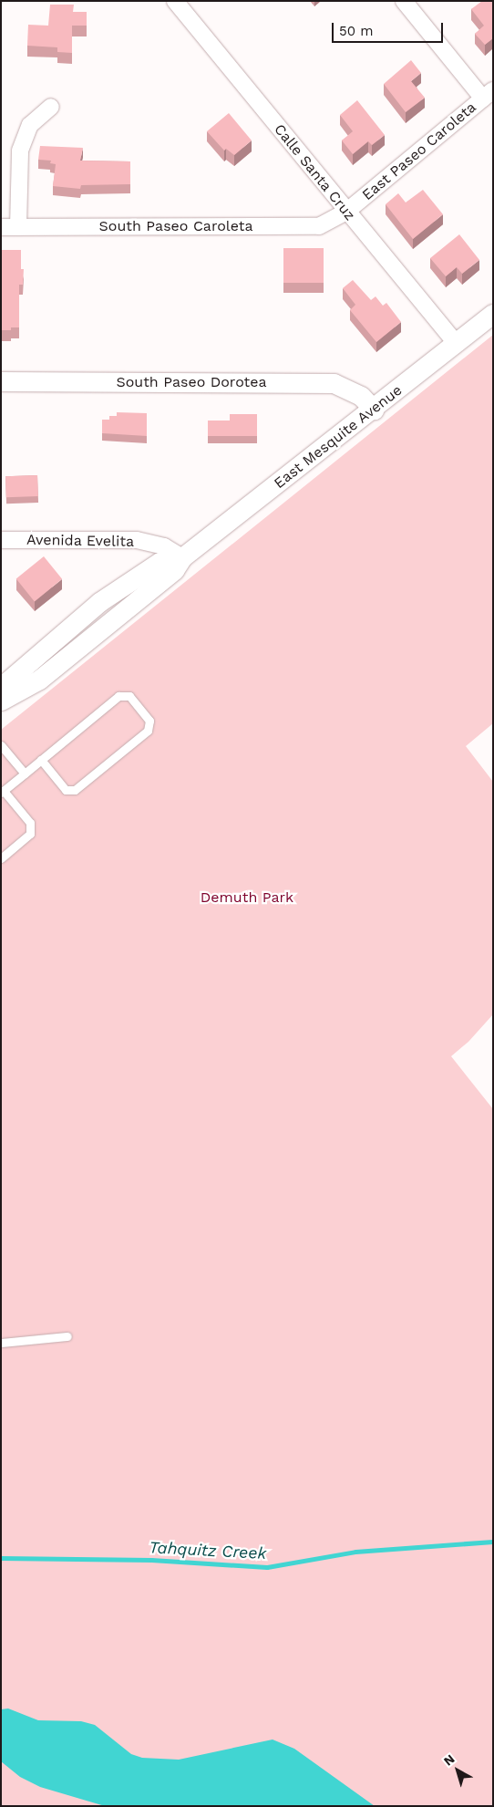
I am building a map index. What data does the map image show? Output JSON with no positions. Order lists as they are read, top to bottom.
{
  "streets": {
    "street": [
      "East Paseo Caroleta",
      "Calle Santa Cruz",
      "South Paseo Caroleta",
      "South Paseo Dorotea",
      "East Mesquite Avenue",
      "Avenida Evelita"
    ]
  },
  "crossings": [
    ["East Paseo Caroleta", "Calle Santa Cruz"],
    ["East Paseo Caroleta", "South Paseo Caroleta"],
    ["Calle Santa Cruz", "South Paseo Caroleta"],
    ["Calle Santa Cruz", "East Mesquite Avenue"],
    ["South Paseo Dorotea", "East Mesquite Avenue"],
    ["East Mesquite Avenue", "Avenida Evelita"]
  ],
  "water": ["Tahquitz Creek"],
  "parks": ["Demuth Park"],
  "scale_bar": "50 m",
  "north": "top left"
}
